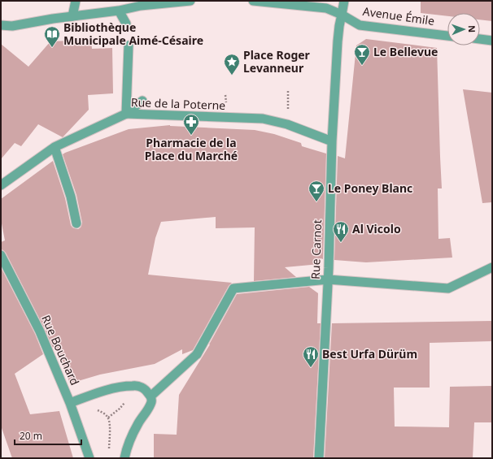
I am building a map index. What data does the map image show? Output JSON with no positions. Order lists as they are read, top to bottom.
{
  "streets": {
    "street": [
      "Avenue Émile",
      "Rue de la Poterne",
      "Rue Carnot",
      "Rue Bouchard"
    ]
  },
  "crossings": [
    ["Avenue Émile", "Rue Carnot"],
    ["Rue de la Poterne", "Rue Carnot"]
  ],
  "places": {
    "library": ["Bibliothèque Municipale Aimé-Césaire"],
    "bar": ["Le Bellevue", "Le Poney Blanc"],
    "place": ["Place Roger Levanneur"],
    "pharmacy": ["Pharmacie de la Place du Marché"],
    "restaurant": ["Al Vicolo", "Best Urfa Dürüm"]
  },
  "scale_bar": "20 m",
  "north": "right"
}
